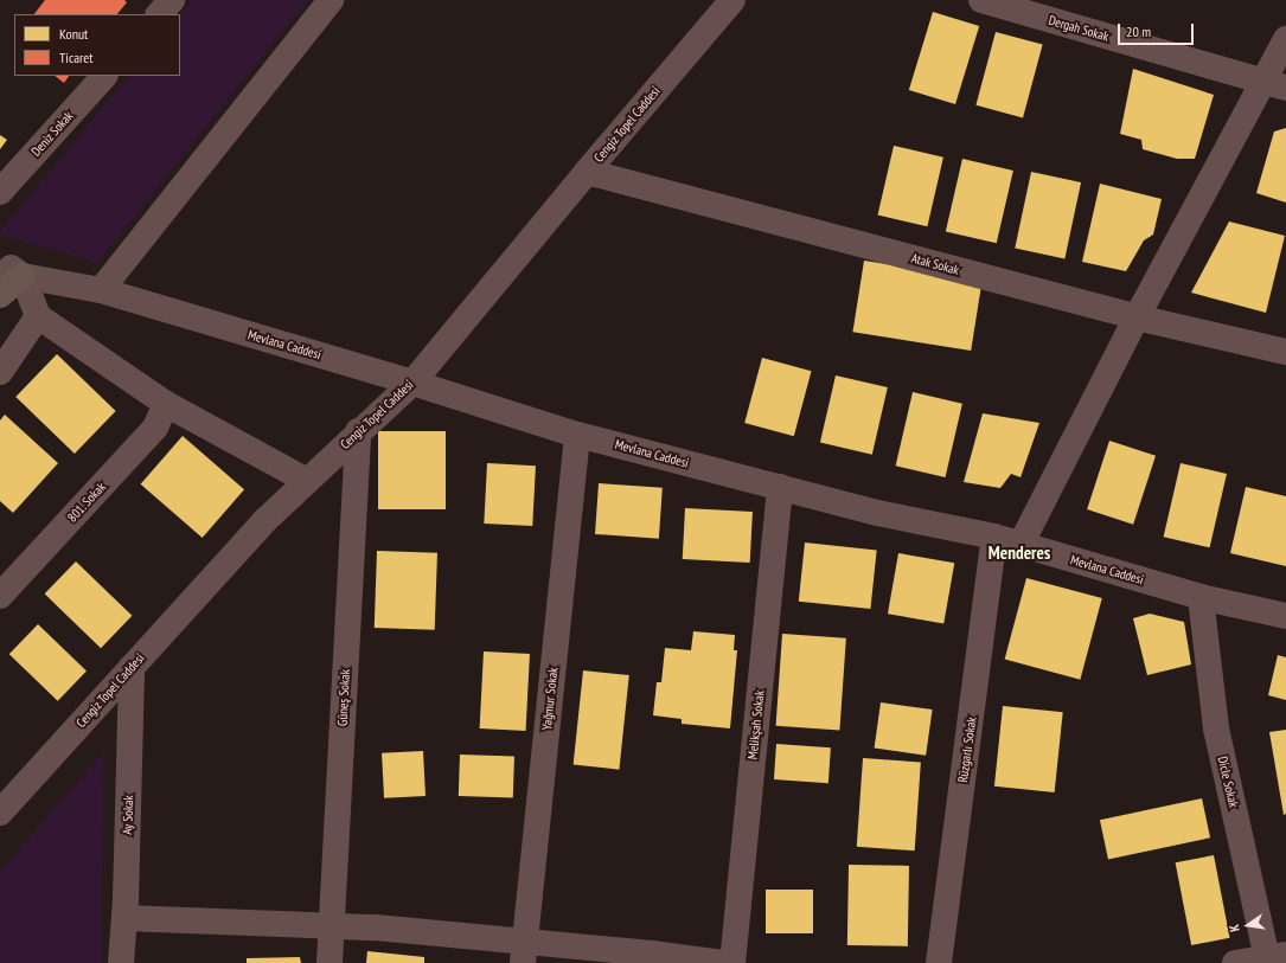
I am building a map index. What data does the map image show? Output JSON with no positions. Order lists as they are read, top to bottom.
{
  "streets": {
    "street": [
      "Dergah Sokak",
      "Cengiz Topel Caddesi",
      "Deniz Sokak",
      "Atak Sokak",
      "Mevlana Caddesi",
      "801. Sokak",
      "Güneş Sokak",
      "Yağmur Sokak",
      "Melikşah Sokak",
      "Rüzgarlı Sokak",
      "Dicle Sokak",
      "Ay Sokak"
    ]
  },
  "crossings": [
    ["Cengiz Topel Caddesi", "Atak Sokak"],
    ["Cengiz Topel Caddesi", "Mevlana Caddesi"],
    ["Cengiz Topel Caddesi", "Güneş Sokak"],
    ["Cengiz Topel Caddesi", "Ay Sokak"],
    ["Mevlana Caddesi", "Yağmur Sokak"],
    ["Mevlana Caddesi", "Melikşah Sokak"],
    ["Mevlana Caddesi", "Rüzgarlı Sokak"],
    ["Mevlana Caddesi", "Dicle Sokak"]
  ],
  "districts": ["Menderes"],
  "legend": ["Konut", "Ticaret"],
  "scale_bar": "20 m",
  "north": "left"
}
